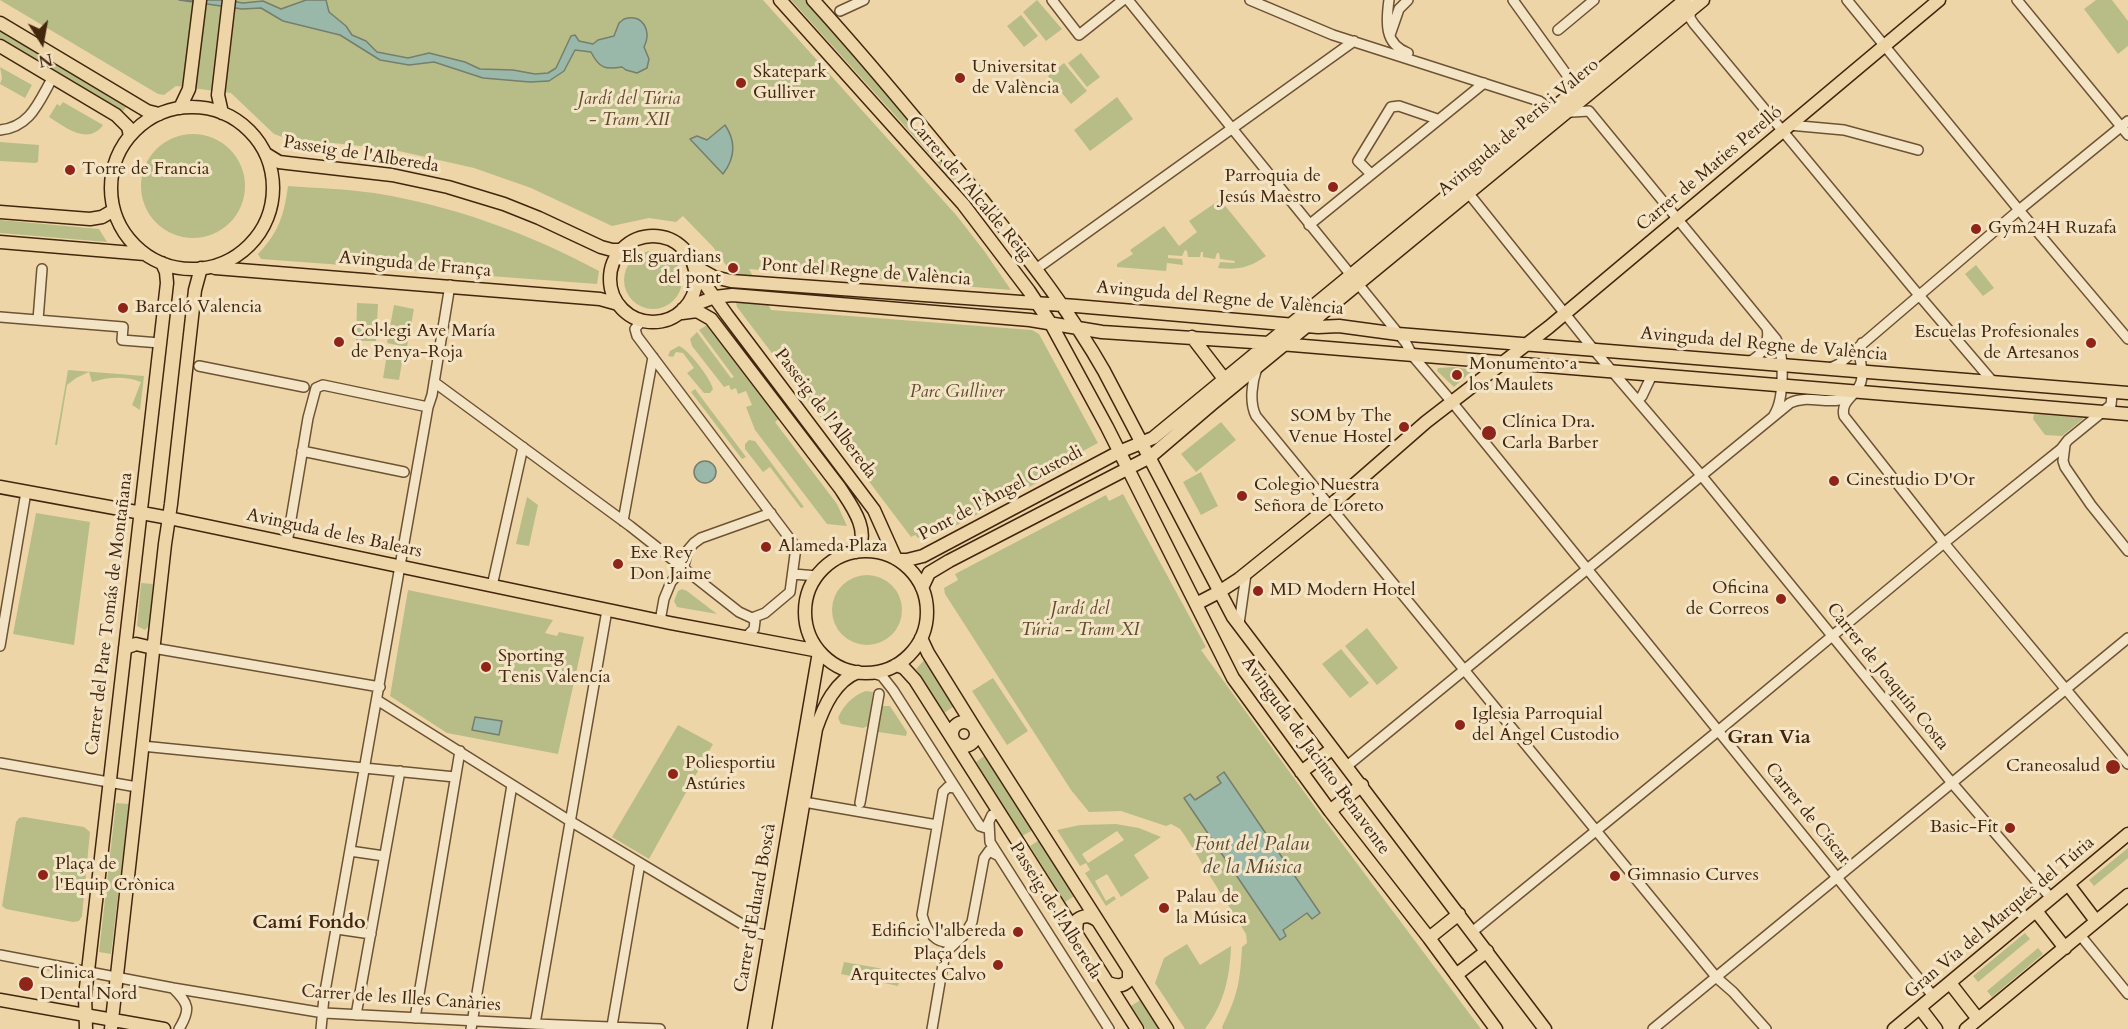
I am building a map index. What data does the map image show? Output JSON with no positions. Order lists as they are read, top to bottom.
{
  "streets": {
    "main road": [
      "Avinguda de Peris i Valero",
      "Passeig de l'Albereda",
      "Carrer de Maties Perelló",
      "Carrer de l'Alcalde Reig",
      "Avinguda de França",
      "Pont del Regne de València",
      "Avinguda del Regne de València",
      "Pont de l'Àngel Custodi",
      "Avinguda de les Balears",
      "Carrer del Pare Tomás de Montañana",
      "Avinguda de Jacinto Benavente",
      "Carrer d'Eduard Boscà",
      "Gran Via del Marqués del Túria"
    ],
    "street": ["Carrer de Joaquín Costa", "Carrer de Císcar", "Carrer de les Illes Canàries"]
  },
  "crossings": [
    ["Avinguda de Peris i Valero", "Carrer de l'Alcalde Reig"],
    ["Avinguda de Peris i Valero", "Avinguda del Regne de València"],
    ["Avinguda de Peris i Valero", "Pont de l'Àngel Custodi"],
    ["Avinguda de Peris i Valero", "Carrer de Joaquín Costa"],
    ["Avinguda de Peris i Valero", "Avinguda de Jacinto Benavente"],
    ["Passeig de l'Albereda", "Avinguda de França"],
    ["Passeig de l'Albereda", "Pont del Regne de València"],
    ["Passeig de l'Albereda", "Pont de l'Àngel Custodi"],
    ["Passeig de l'Albereda", "Avinguda de les Balears"],
    ["Passeig de l'Albereda", "Carrer del Pare Tomás de Montañana"],
    ["Passeig de l'Albereda", "Carrer d'Eduard Boscà"],
    ["Carrer de Maties Perelló", "Avinguda del Regne de València"],
    ["Carrer de Maties Perelló", "Carrer de Joaquín Costa"],
    ["Carrer de Maties Perelló", "Avinguda de Jacinto Benavente"],
    ["Carrer de Maties Perelló", "Carrer de Císcar"],
    ["Carrer de l'Alcalde Reig", "Pont del Regne de València"],
    ["Carrer de l'Alcalde Reig", "Avinguda del Regne de València"],
    ["Carrer de l'Alcalde Reig", "Pont de l'Àngel Custodi"],
    ["Carrer de l'Alcalde Reig", "Avinguda de Jacinto Benavente"],
    ["Avinguda de França", "Pont del Regne de València"],
    ["Avinguda de França", "Carrer del Pare Tomás de Montañana"],
    ["Pont del Regne de València", "Avinguda del Regne de València"],
    ["Avinguda del Regne de València", "Carrer de Joaquín Costa"],
    ["Avinguda del Regne de València", "Carrer de Císcar"],
    ["Pont de l'Àngel Custodi", "Avinguda de les Balears"],
    ["Pont de l'Àngel Custodi", "Avinguda de Jacinto Benavente"],
    ["Pont de l'Àngel Custodi", "Carrer d'Eduard Boscà"],
    ["Avinguda de les Balears", "Carrer del Pare Tomás de Montañana"],
    ["Avinguda de les Balears", "Carrer d'Eduard Boscà"],
    ["Carrer del Pare Tomás de Montañana", "Carrer de les Illes Canàries"],
    ["Carrer de Joaquín Costa", "Gran Via del Marqués del Túria"],
    ["Carrer de Císcar", "Gran Via del Marqués del Túria"]
  ],
  "districts": ["Gran Via", "Camí Fondo"],
  "water": ["Font del Palau de la Música"],
  "parks": ["Jardí del Túria - Tram XII", "Parc Gulliver", "Jardí del Túria - Tram XI"],
  "places": [
    "Universitat de València",
    "Skatepark Gulliver",
    "Torre de Francia",
    "Parroquia de Jesús Maestro",
    "Gym24H Ruzafa",
    "Els guardians del pont",
    "Barceló Valencia",
    "Col·legi Ave María de Penya-Roja",
    "Escuelas Profesionales de Artesanos",
    "Monumento a los Maulets",
    "SOM by The Venue Hostel",
    "Clínica Dra. Carla Barber",
    "Cinestudio D'Or",
    "Colegio Nuestra Señora de Loreto",
    "Alameda Plaza",
    "Exe Rey Don Jaime",
    "MD Modern Hotel",
    "Oficina de Correos",
    "Sporting Tenis Valencia",
    "Iglesia Parroquial del Ángel Custodio",
    "Craneosalud",
    "Poliesportiu Astúries",
    "Basic-Fit",
    "Plaça de l'Equip Crònica",
    "Gimnasio Curves",
    "Palau de la Música",
    "Edificio l'albereda",
    "Plaça dels Arquitectes Calvo",
    "Clinica Dental Nord"
  ],
  "north": "bottom"
}
